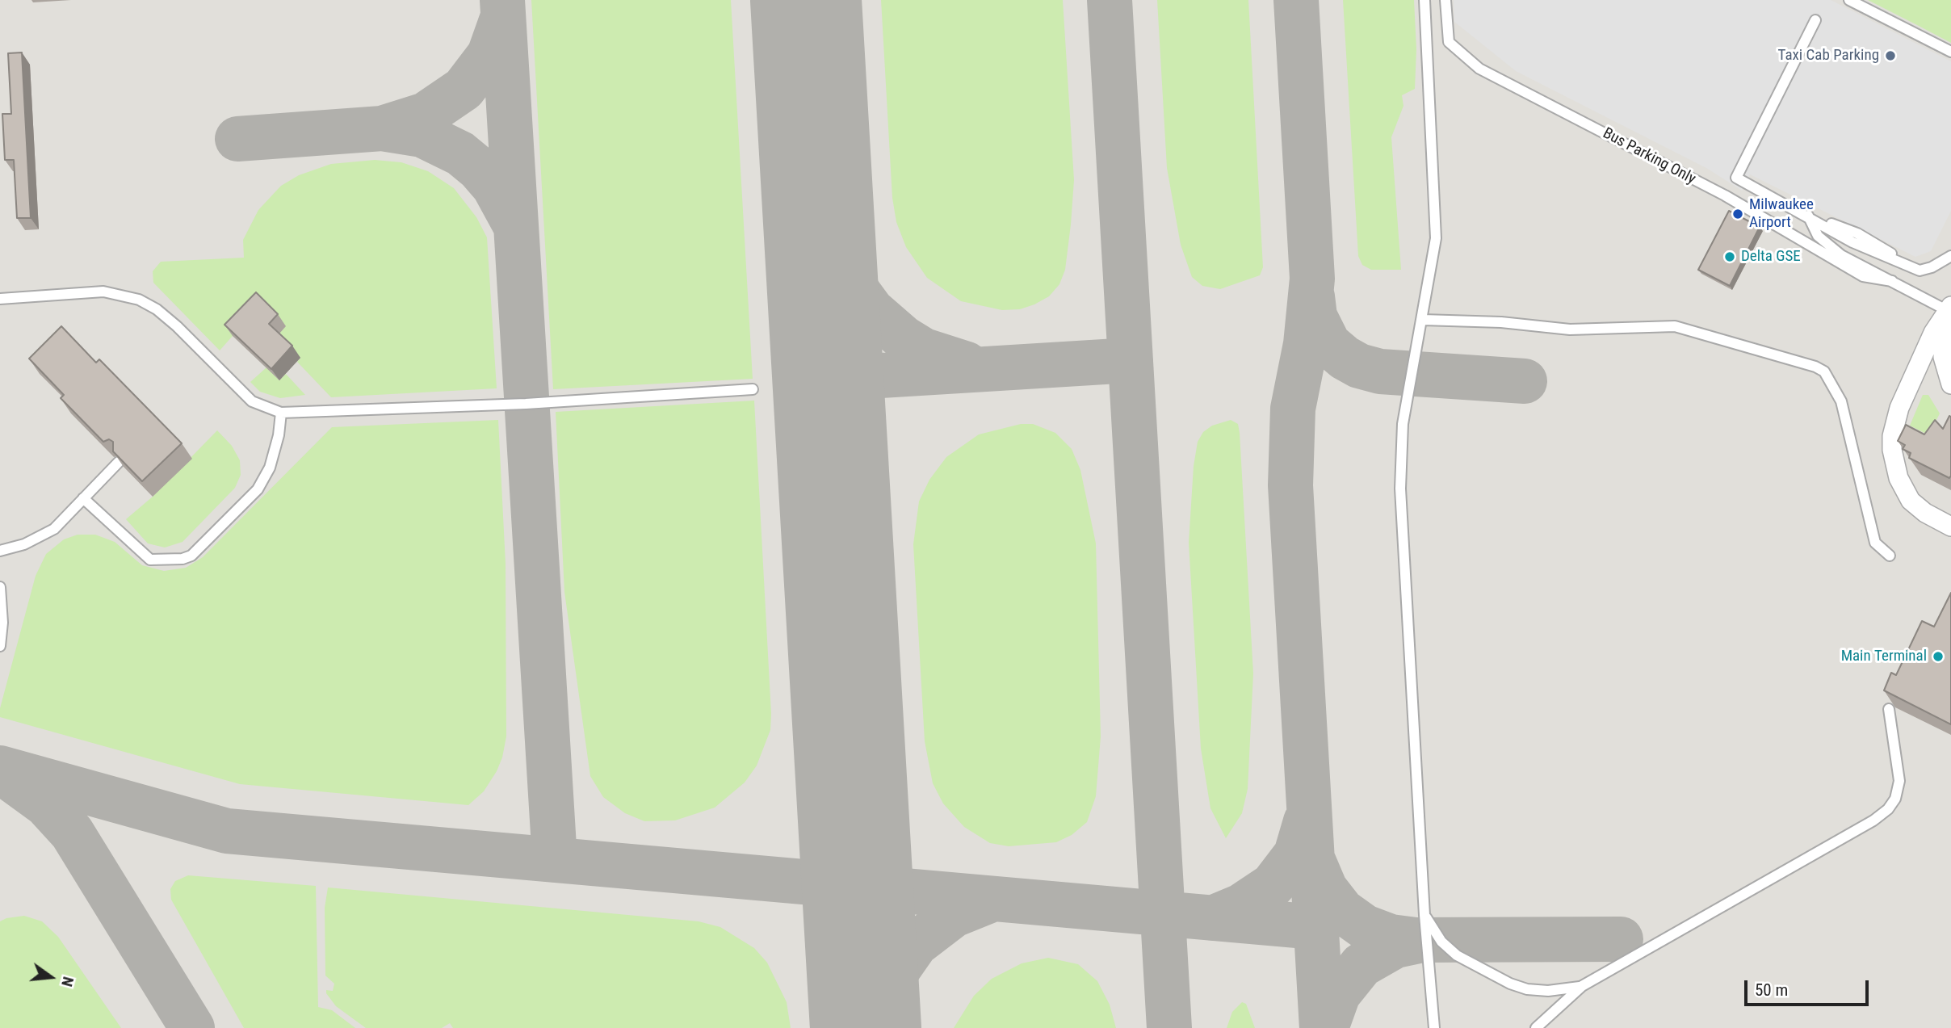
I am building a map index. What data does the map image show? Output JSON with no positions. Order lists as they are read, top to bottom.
{
  "streets": {
    "lane": ["Bus Parking Only"]
  },
  "places": [
    "Taxi Cab Parking",
    "Milwaukee Airport",
    "Delta GSE",
    "Main Terminal"
  ],
  "scale_bar": "50 m",
  "north": "right"
}
